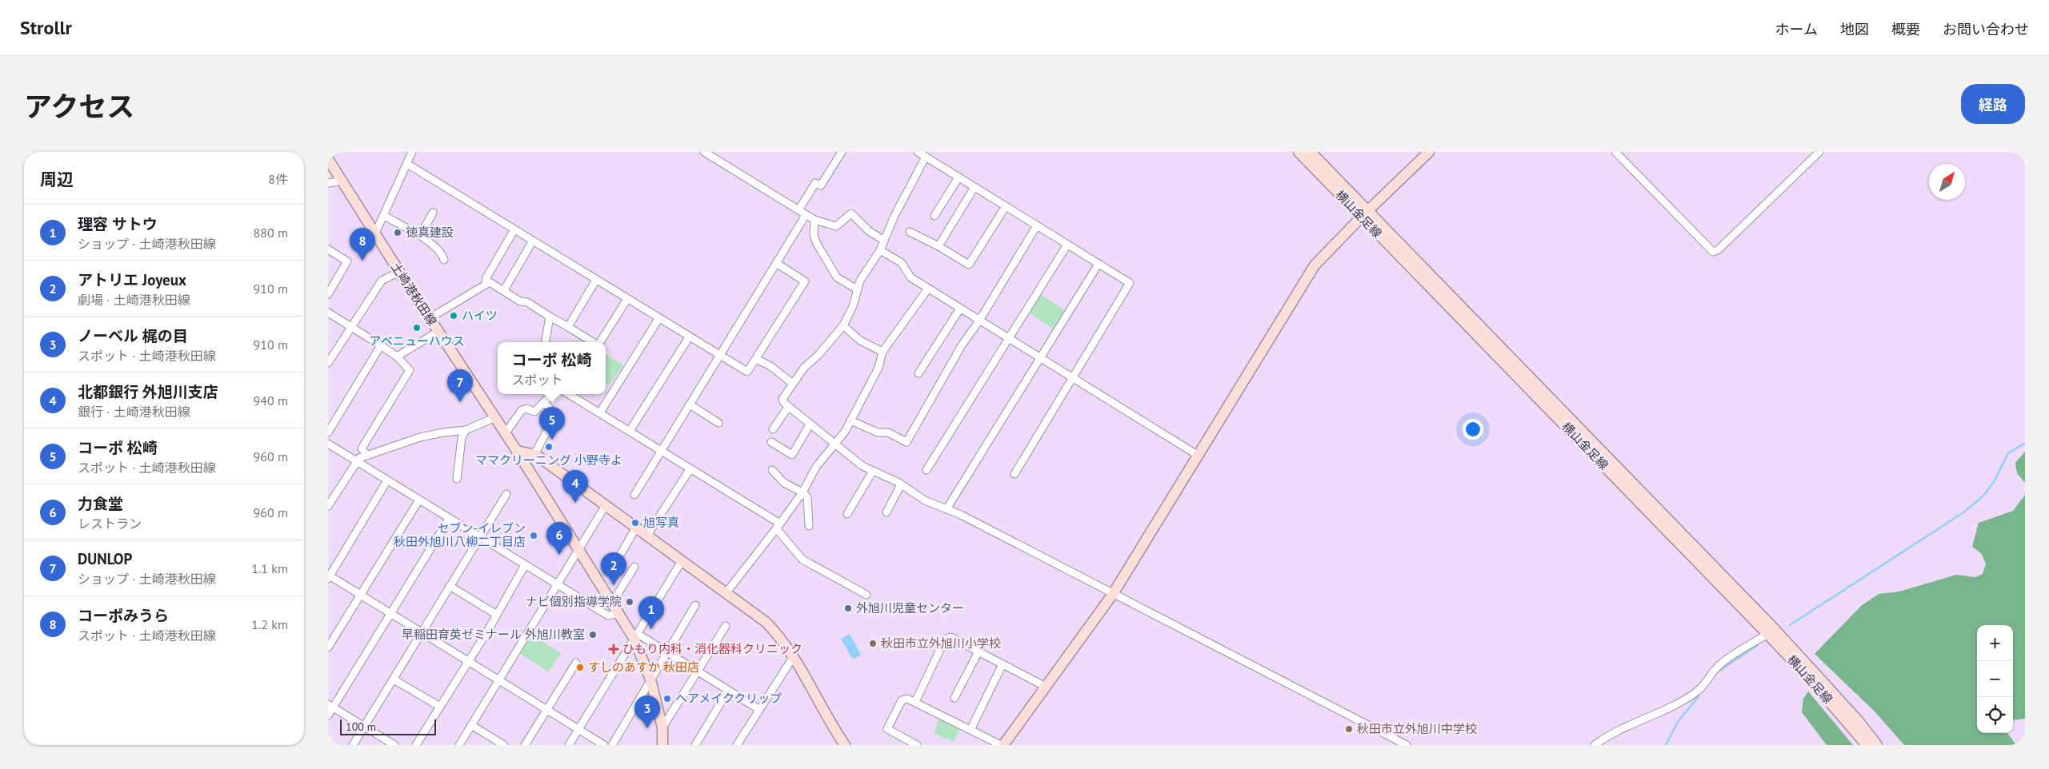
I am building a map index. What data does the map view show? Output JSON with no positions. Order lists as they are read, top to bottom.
{
  "streets": {
    "street": ["横山金足線", "土崎港秋田線"]
  },
  "places": {
    "other": [
      "徳真建設",
      "ハイツ",
      "アベニューハウス",
      "ママクリーニング 小野寺よ",
      "旭写真",
      "セブン-イレブン 秋田外旭川八柳二丁目店",
      "ナビ個別指導学院",
      "外旭川児童センター",
      "早稲田育英ゼミナール 外旭川教室",
      "秋田市立外旭川小学校",
      "すしのあすか 秋田店",
      "ヘアメイククリップ",
      "秋田市立外旭川中学校"
    ],
    "health": ["ひもり内科・消化器科クリニック"]
  },
  "scale_bar": "100 m",
  "north": "top right",
  "page": {
    "header": "Strollr",
    "nav": [
      "ホーム",
      "地図",
      "概要",
      "お問い合わせ"
    ],
    "title": "アクセス",
    "buttons": "経路",
    "heading": ["周辺", "8件"],
    "list": [
      {
        "mark": "1",
        "name": "理容 サトウ",
        "note": "ショップ · 土崎港秋田線",
        "value": "880 m"
      },
      {
        "mark": "2",
        "name": "アトリエ Joyeux",
        "note": "劇場 · 土崎港秋田線",
        "value": "910 m"
      },
      {
        "mark": "3",
        "name": "ノーベル 梶の目",
        "note": "スポット · 土崎港秋田線",
        "value": "910 m"
      },
      {
        "mark": "4",
        "name": "北都銀行 外旭川支店",
        "note": "銀行 · 土崎港秋田線",
        "value": "940 m"
      },
      {
        "mark": "5",
        "name": "コーポ 松崎",
        "note": "スポット · 土崎港秋田線",
        "value": "960 m"
      },
      {
        "mark": "6",
        "name": "力食堂",
        "note": "レストラン",
        "value": "960 m"
      },
      {
        "mark": "7",
        "name": "DUNLOP",
        "note": "ショップ · 土崎港秋田線",
        "value": "1.1 km"
      },
      {
        "mark": "8",
        "name": "コーポみうら",
        "note": "スポット · 土崎港秋田線",
        "value": "1.2 km"
      }
    ],
    "pins": [
      "8",
      "7",
      "5",
      "4",
      "6",
      "2",
      "1",
      "3"
    ],
    "popup": ["コーポ 松崎", "スポット"],
    "map_buttons": ["+", "−"],
    "scale": "100 m"
  }
}
